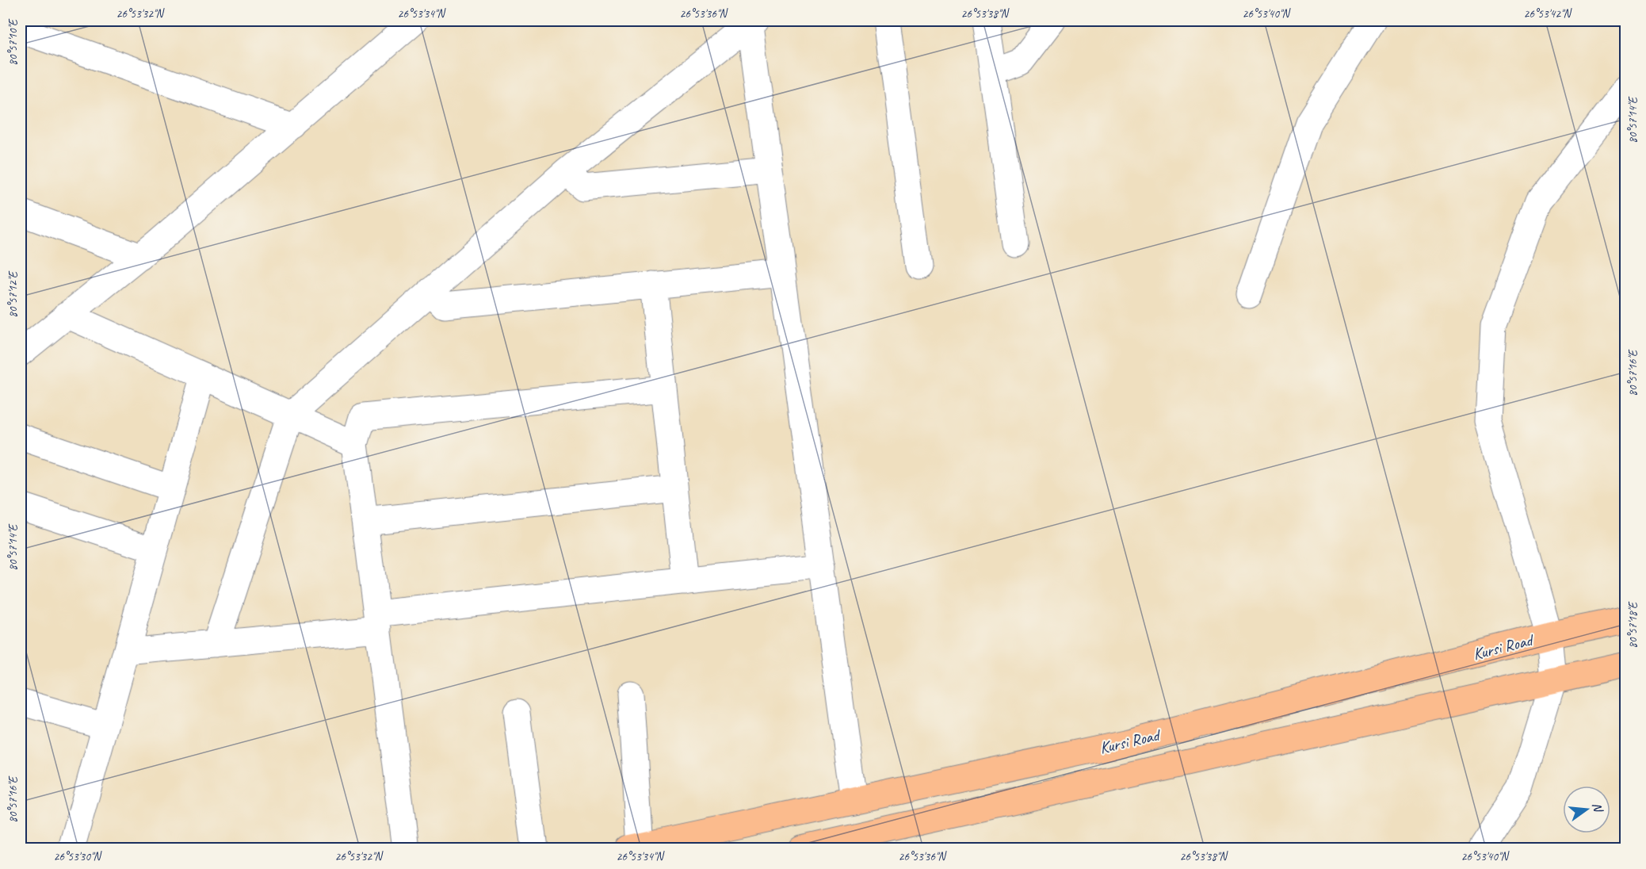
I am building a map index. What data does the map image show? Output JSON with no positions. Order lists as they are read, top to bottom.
{
  "streets": {
    "main road": ["Kursi Road"]
  },
  "north": "right",
  "coordinates": [
    "26°53'32\"N",
    "26°53'34\"N",
    "26°53'36\"N",
    "26°53'38\"N",
    "26°53'40\"N",
    "26°53'42\"N",
    "80°57'10\"E",
    "80°57'14\"E",
    "80°57'12\"E",
    "80°57'16\"E",
    "80°57'18\"E",
    "26°53'30\"N"
  ]
}
